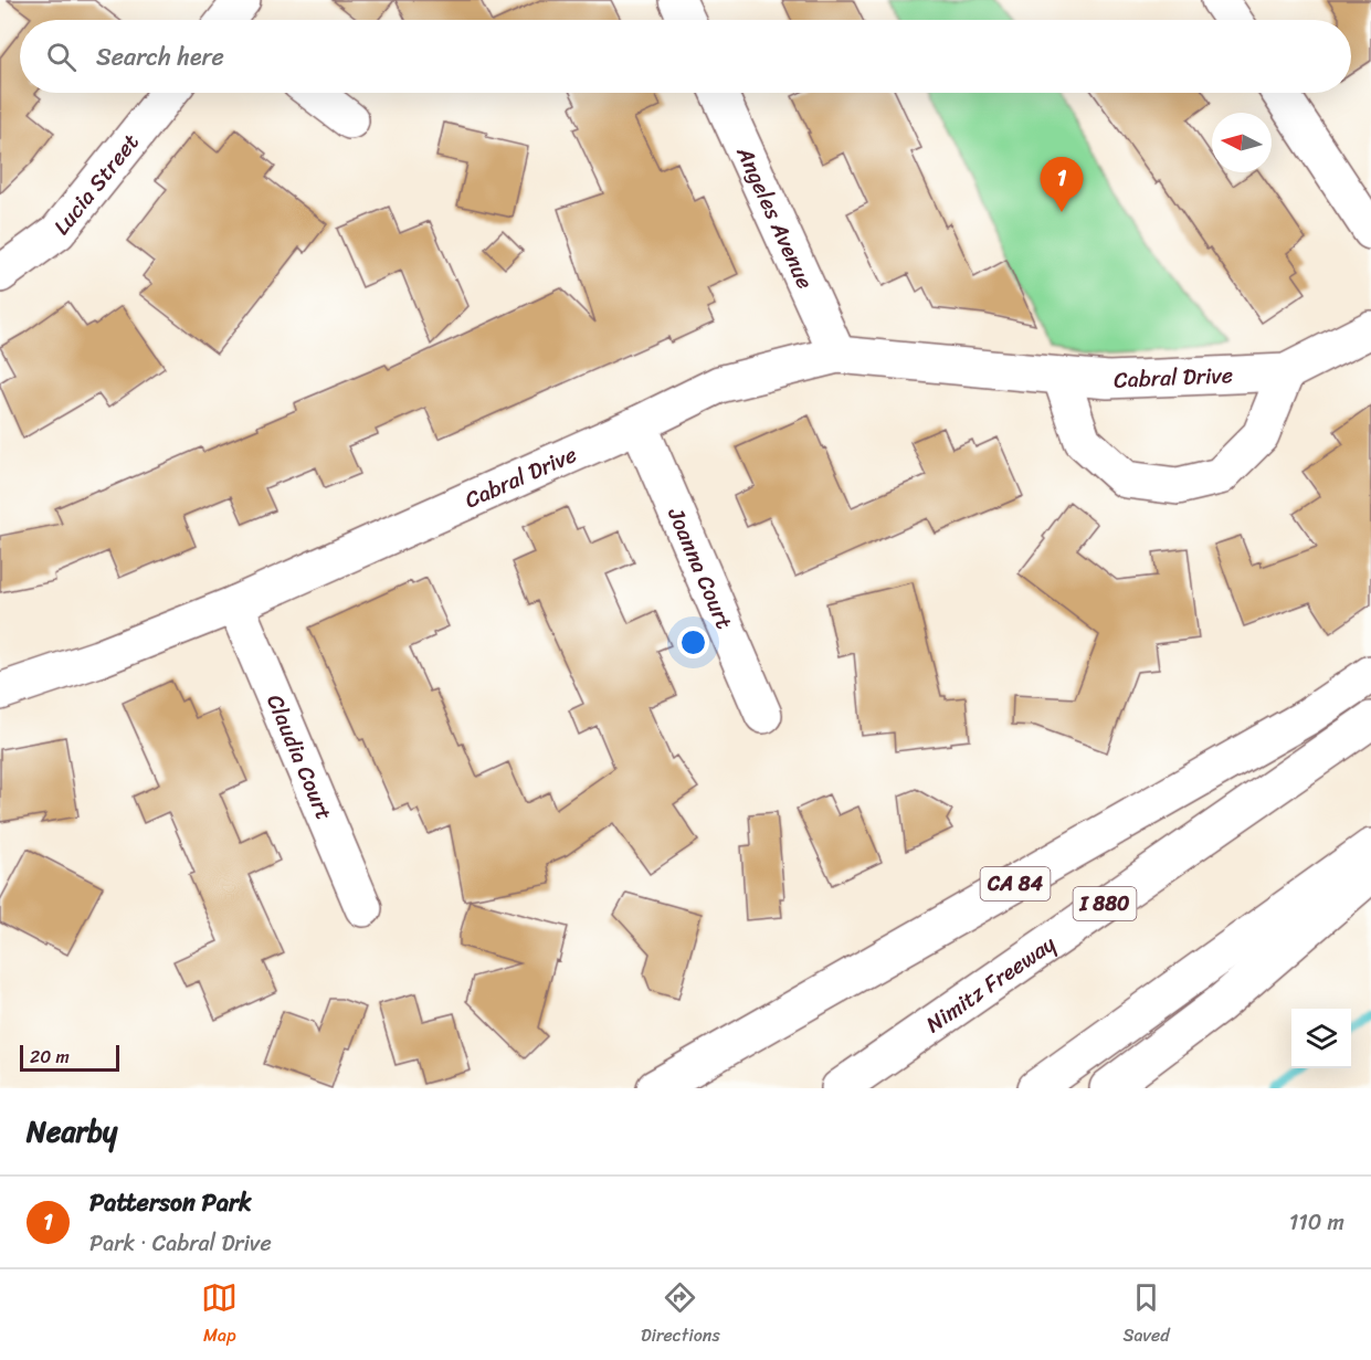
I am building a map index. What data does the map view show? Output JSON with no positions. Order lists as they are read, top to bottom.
{
  "streets": {
    "main road": [
      "Lucia Street",
      "Angeles Avenue",
      "Cabral Drive",
      "Joanna Court",
      "Claudia Court",
      "CA 84",
      "I 880",
      "Nimitz Freeway"
    ]
  },
  "crossings": [
    ["Angeles Avenue", "Cabral Drive"],
    ["Cabral Drive", "Joanna Court"],
    ["Cabral Drive", "Claudia Court"]
  ],
  "scale_bar": "20 m",
  "north": "left",
  "page": {
    "search": "Search here",
    "pins": "1",
    "scale": "20 m",
    "heading": "Nearby",
    "list": [
      {
        "mark": "1",
        "name": "Patterson Park",
        "note": "Park · Cabral Drive",
        "value": "110 m"
      }
    ],
    "nav": ["Map", "Directions", "Saved"]
  }
}
